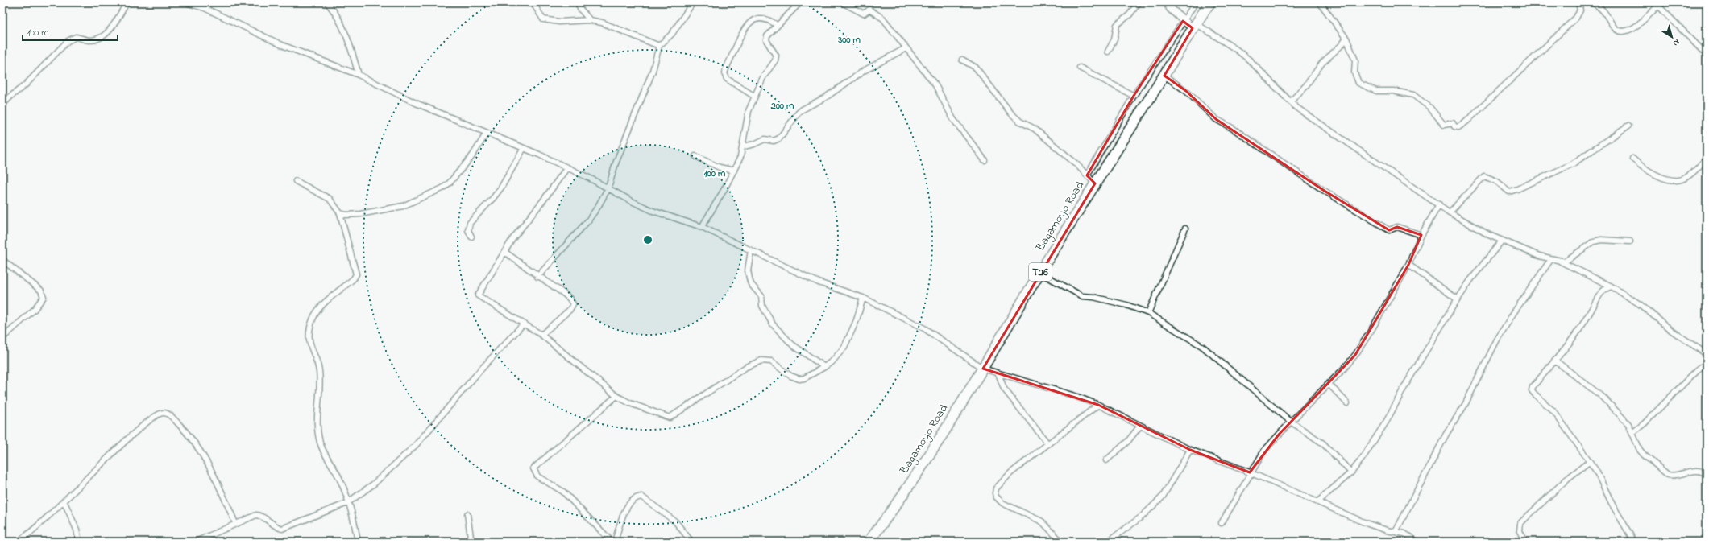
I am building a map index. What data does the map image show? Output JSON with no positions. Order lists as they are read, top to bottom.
{
  "streets": {
    "highway": ["Bagamoyo Road", "T26"]
  },
  "scale_bar": "100 m",
  "north": "bottom right",
  "rings": ["300 m", "200 m", "100 m"]
}
